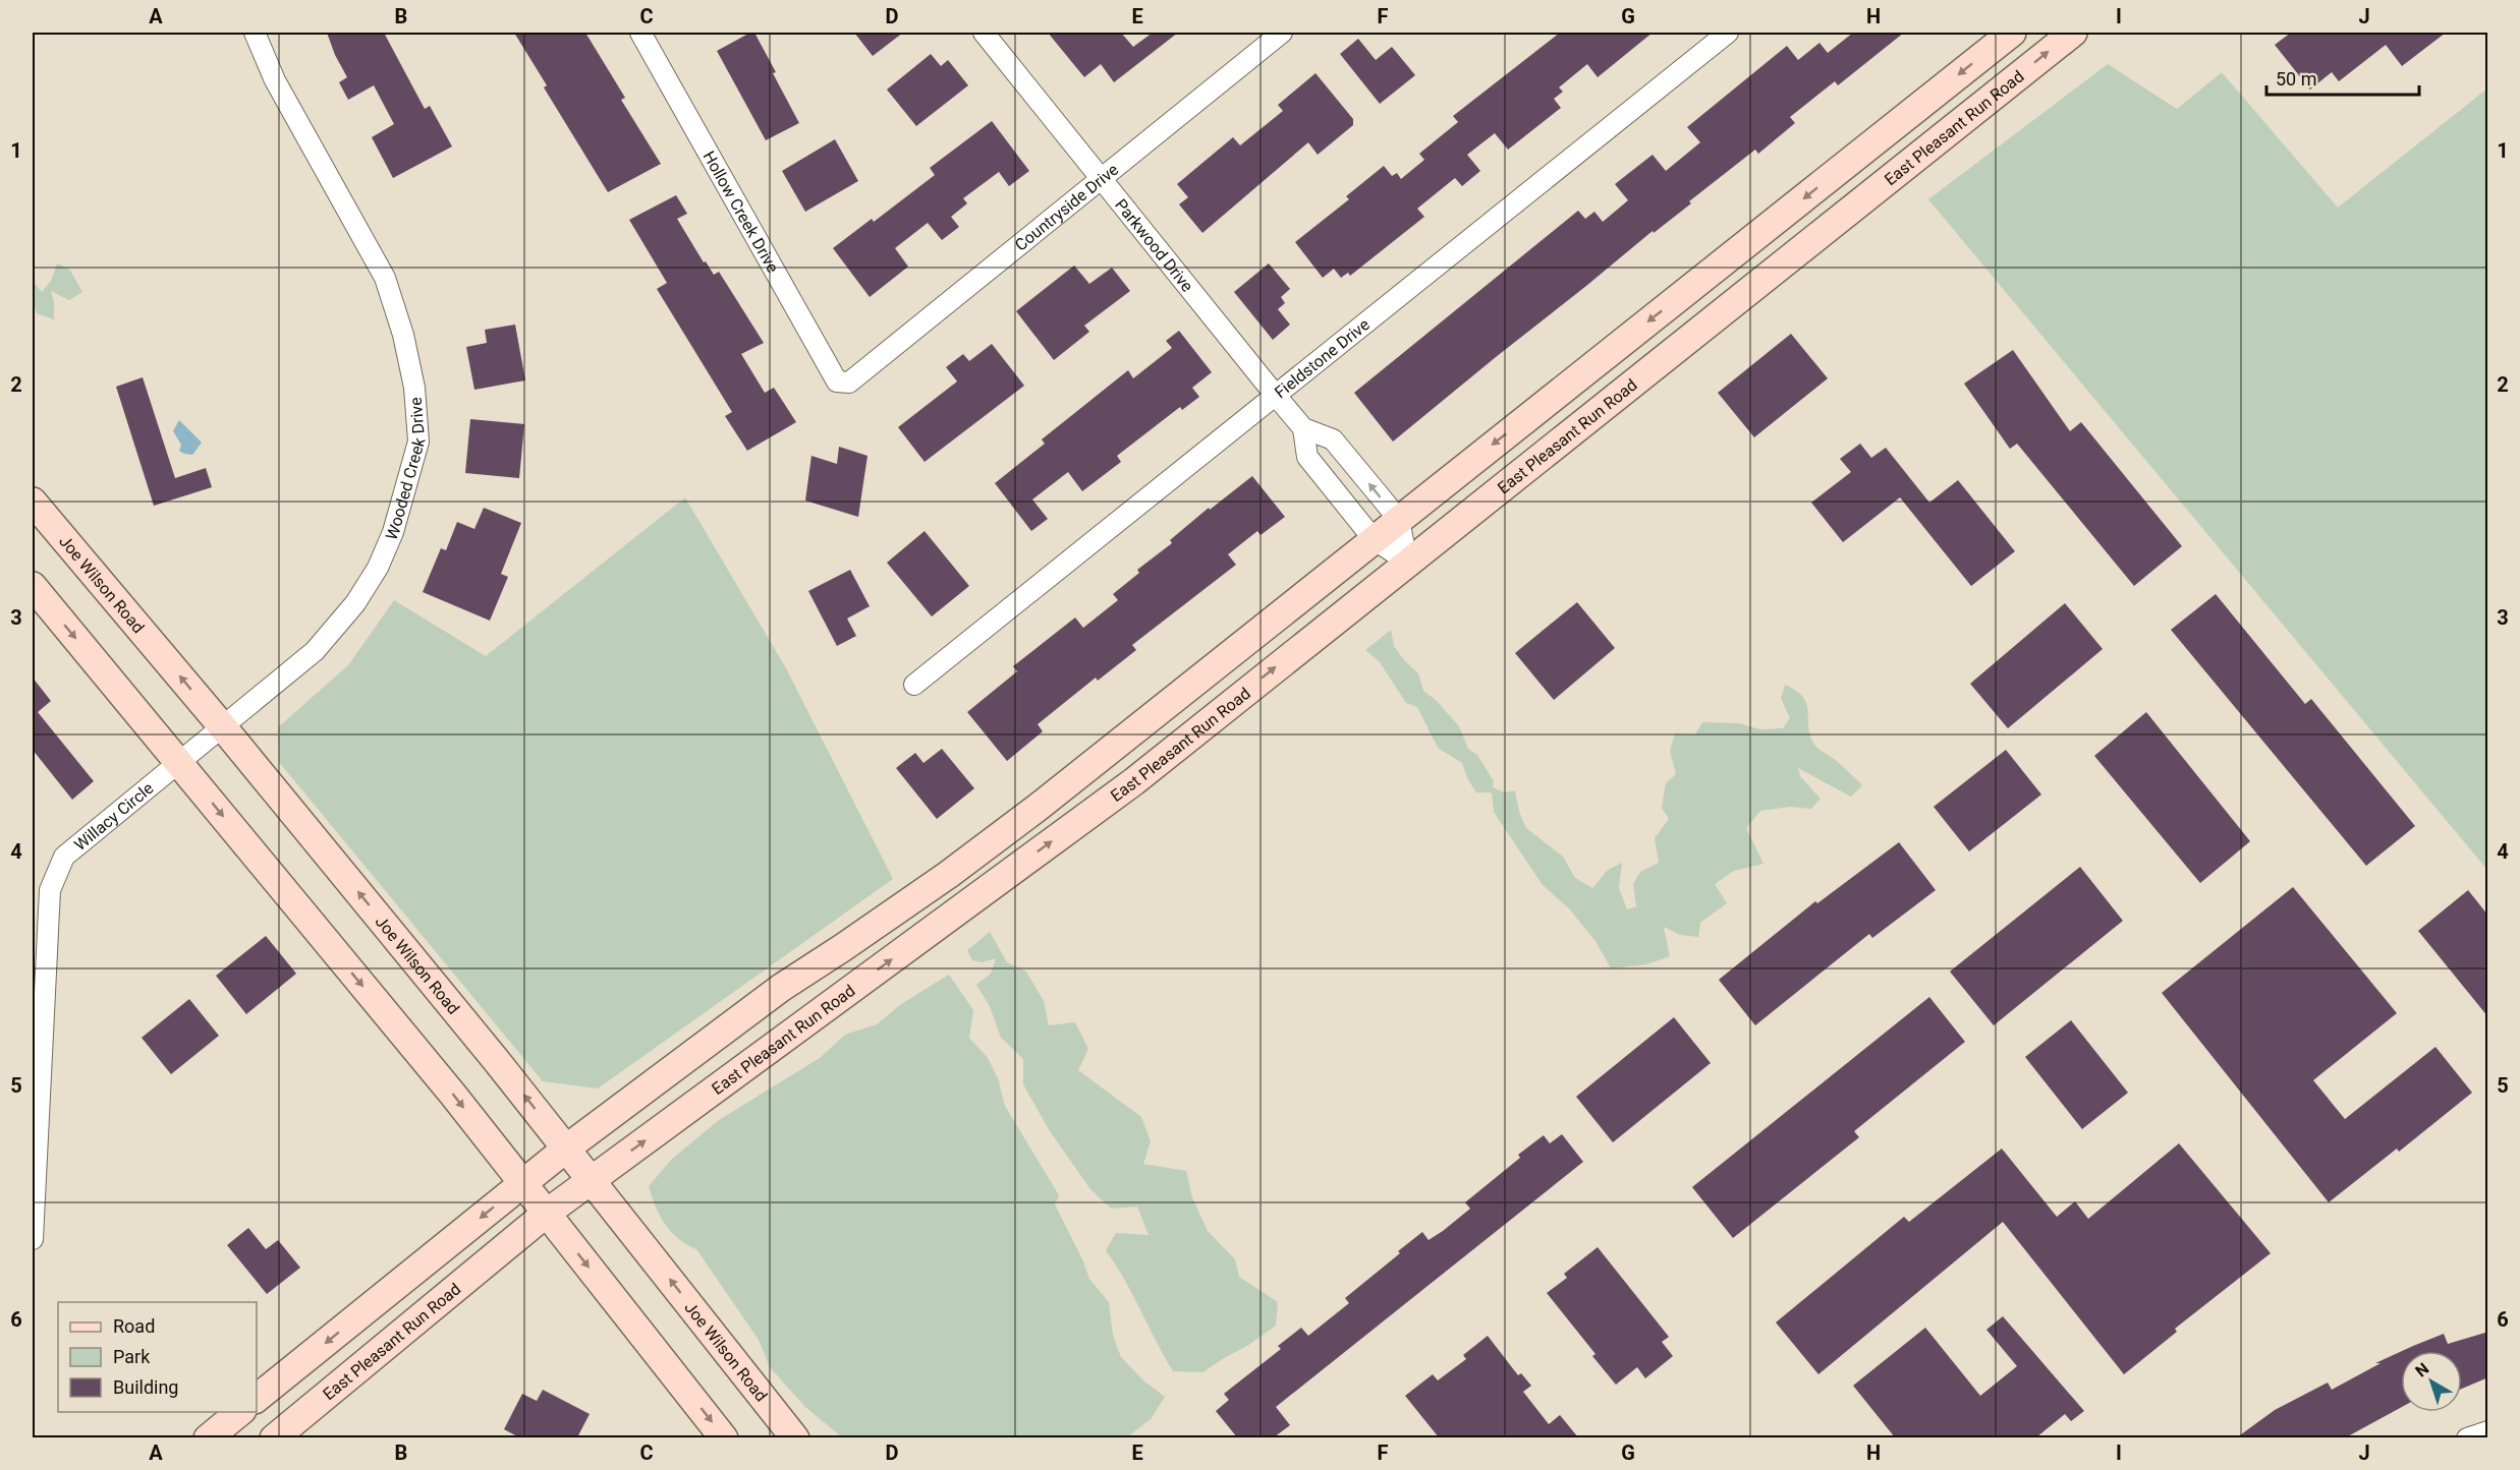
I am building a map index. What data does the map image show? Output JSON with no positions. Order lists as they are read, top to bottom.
{
  "streets": {
    "main road": ["East Pleasant Run Road", "Joe Wilson Road"],
    "street": [
      "Countryside Drive",
      "Hollow Creek Drive",
      "Parkwood Drive",
      "Fieldstone Drive",
      "Wooded Creek Drive",
      "Willacy Circle"
    ]
  },
  "crossings": [
    ["East Pleasant Run Road", "Parkwood Drive"],
    ["East Pleasant Run Road", "Joe Wilson Road"],
    ["Countryside Drive", "Hollow Creek Drive"],
    ["Countryside Drive", "Parkwood Drive"],
    ["Parkwood Drive", "Fieldstone Drive"],
    ["Wooded Creek Drive", "Joe Wilson Road"],
    ["Wooded Creek Drive", "Willacy Circle"]
  ],
  "legend": ["Road", "Park", "Building"],
  "scale_bar": "50 m",
  "north": "top left",
  "grid": {
    "columns": [
      "A",
      "B",
      "C",
      "D",
      "E",
      "F",
      "G",
      "H",
      "I",
      "J"
    ],
    "rows": [
      "1",
      "2",
      "3",
      "4",
      "5",
      "6"
    ]
  }
}
